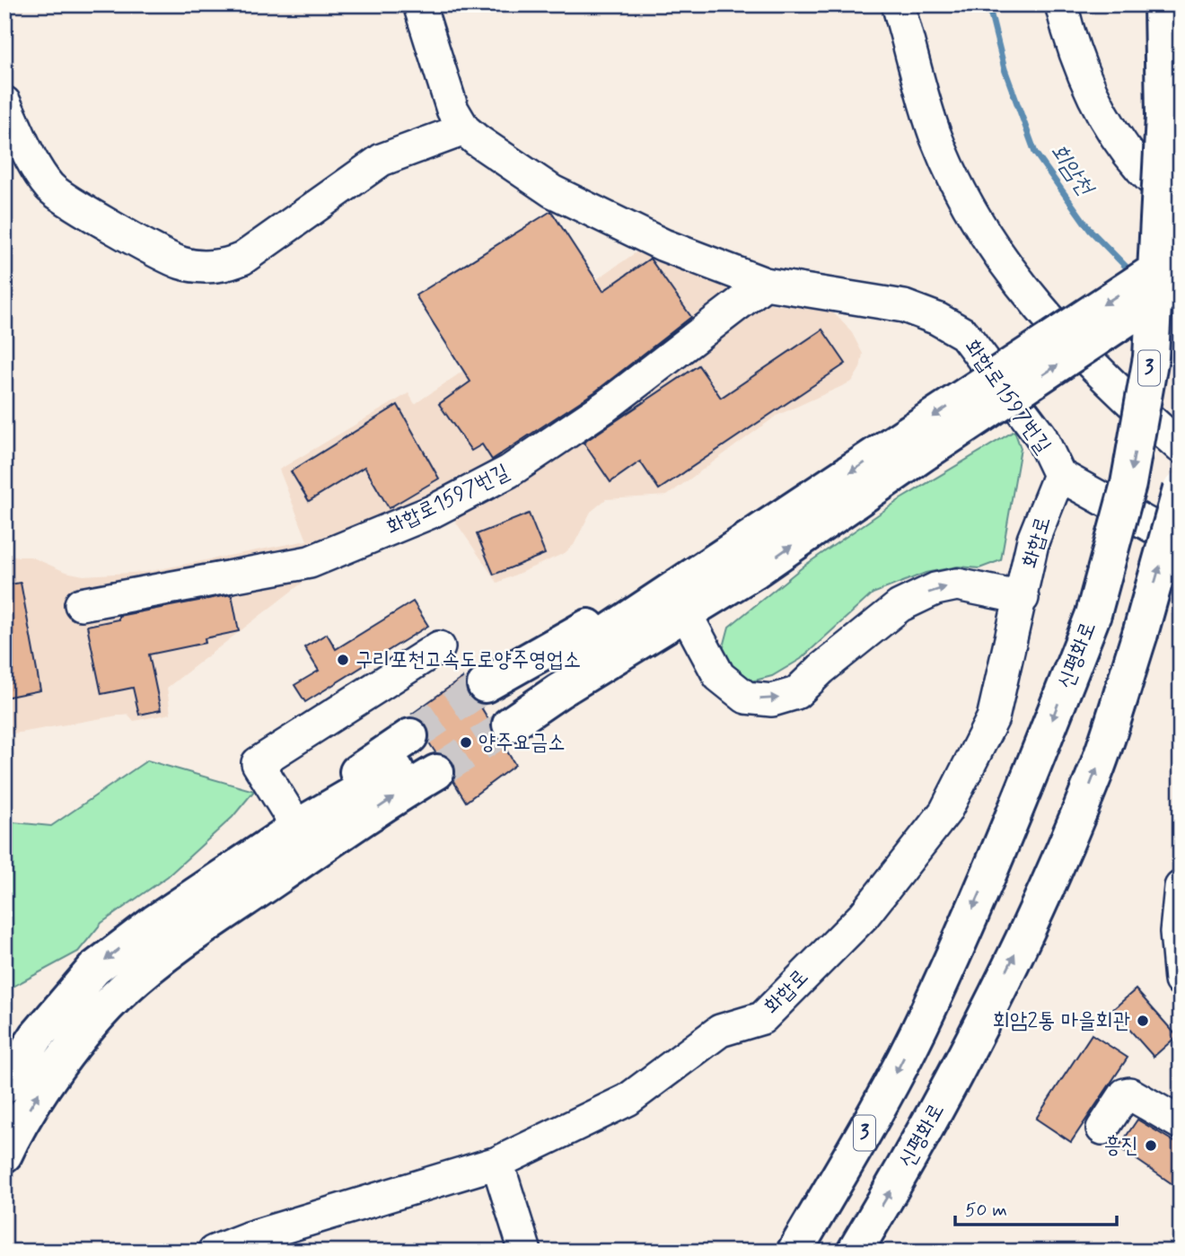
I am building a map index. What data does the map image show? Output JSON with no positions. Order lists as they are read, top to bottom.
{
  "streets": {
    "highway": ["3", "신평화로"],
    "street": ["화합로1597번길", "화합로"]
  },
  "crossings": [
    ["화합로1597번길", "화합로"]
  ],
  "water": ["회암천"],
  "places": [
    "구리포천고속도로양주영업소",
    "양주요금소",
    "회암2통 마을회관",
    "흥진"
  ],
  "scale_bar": "50 m"
}
